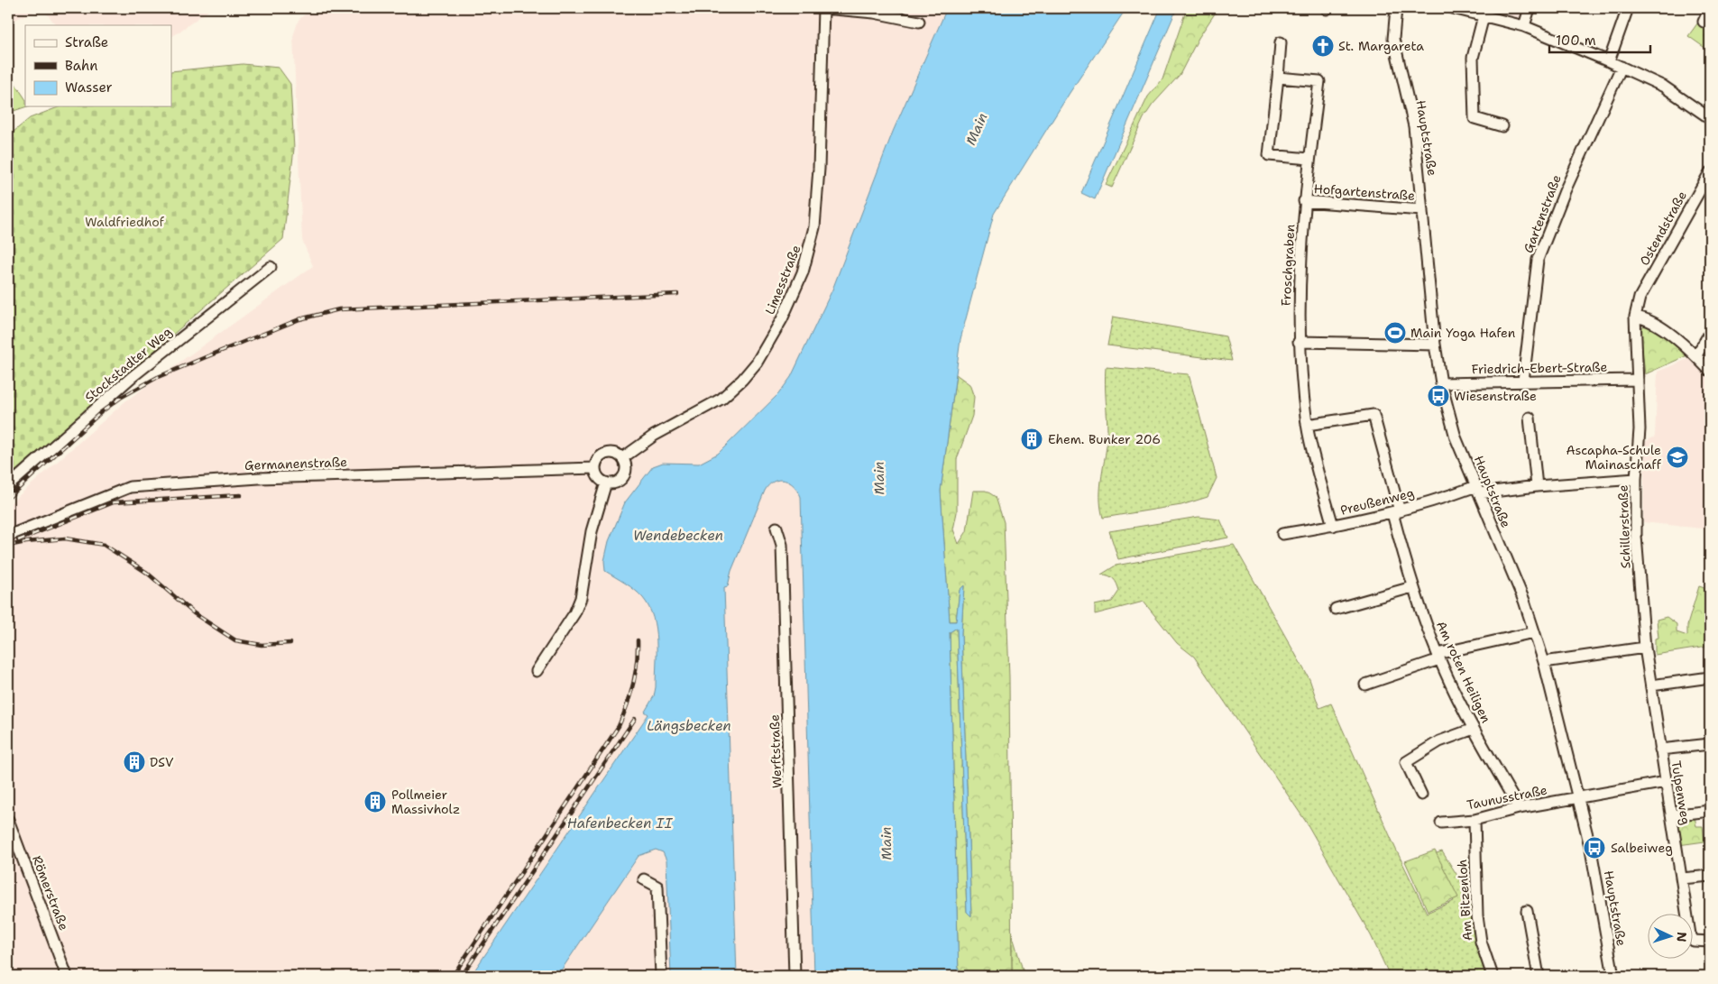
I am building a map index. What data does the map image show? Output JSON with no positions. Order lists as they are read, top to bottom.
{
  "streets": {
    "street": [
      "Hauptstraße",
      "Hofgartenstraße",
      "Gartenstraße",
      "Ostendstraße",
      "Froschgraben",
      "Limesstraße",
      "Stockstadter Weg",
      "Friedrich-Ebert-Straße",
      "Germanenstraße",
      "Preußenweg",
      "Schillerstraße",
      "Am roten Heiligen",
      "Werftstraße",
      "Tulpenweg",
      "Taunusstraße",
      "Römerstraße",
      "Am Bitzenloh"
    ]
  },
  "crossings": [
    ["Hauptstraße", "Hofgartenstraße"],
    ["Hauptstraße", "Friedrich-Ebert-Straße"],
    ["Hauptstraße", "Preußenweg"],
    ["Hauptstraße", "Taunusstraße"],
    ["Hofgartenstraße", "Froschgraben"],
    ["Gartenstraße", "Friedrich-Ebert-Straße"],
    ["Ostendstraße", "Schillerstraße"],
    ["Froschgraben", "Preußenweg"],
    ["Froschgraben", "Am roten Heiligen"],
    ["Limesstraße", "Germanenstraße"],
    ["Friedrich-Ebert-Straße", "Schillerstraße"],
    ["Preußenweg", "Schillerstraße"],
    ["Preußenweg", "Am roten Heiligen"],
    ["Schillerstraße", "Tulpenweg"],
    ["Am roten Heiligen", "Taunusstraße"],
    ["Taunusstraße", "Am Bitzenloh"]
  ],
  "water": [
    "Main",
    "Wendebecken",
    "Längsbecken",
    "Hafenbecken II"
  ],
  "parks": ["Waldfriedhof"],
  "places": {
    "church": ["St. Margareta"],
    "sports": ["Main Yoga Hafen"],
    "bus stop": ["Wiesenstraße", "Salbeiweg"],
    "building": ["Ehem. Bunker 206", "DSV", "Pollmeier Massivholz"],
    "school or university": ["Ascapha-Schule Mainaschaff"]
  },
  "legend": ["Straße", "Bahn", "Wasser"],
  "scale_bar": "100 m",
  "north": "right"
}
